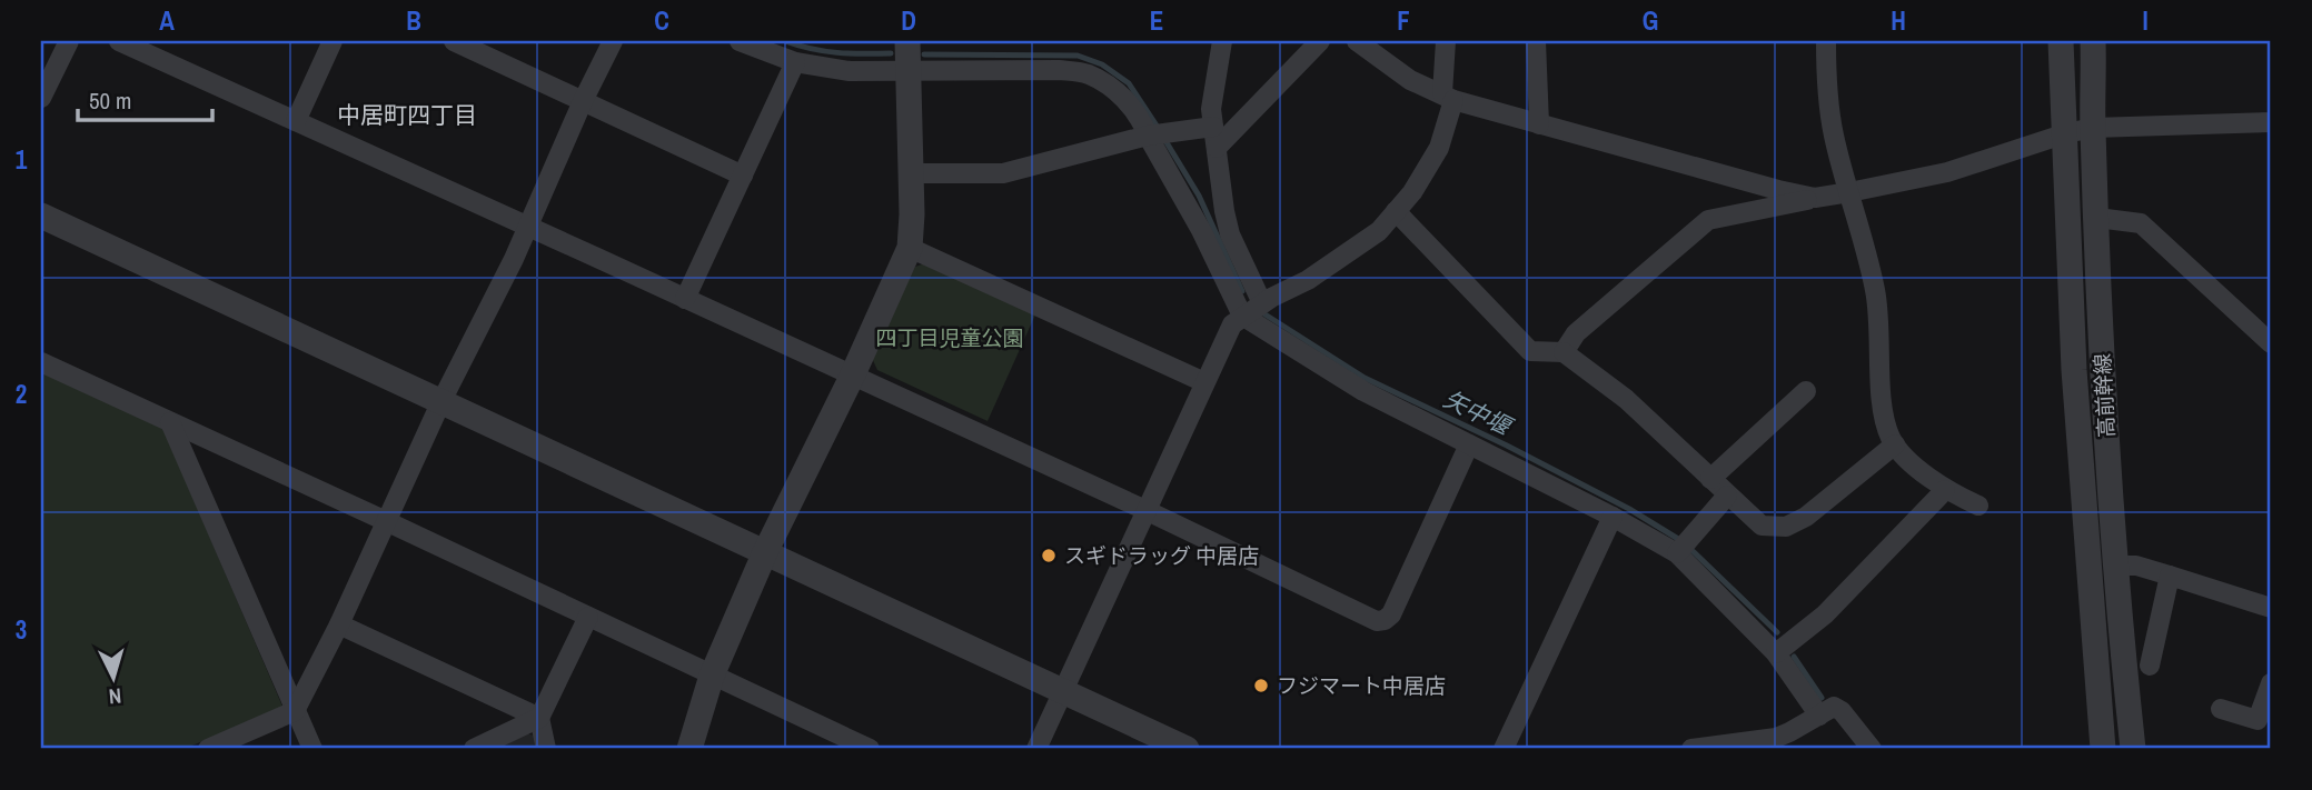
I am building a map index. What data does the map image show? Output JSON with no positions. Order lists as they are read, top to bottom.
{
  "streets": {
    "street": ["高前幹線"]
  },
  "districts": ["中居町四丁目"],
  "water": ["矢中堰"],
  "parks": ["四丁目児童公園"],
  "places": ["スギドラッグ 中居店", "フジマート中居店"],
  "scale_bar": "50 m",
  "north": "bottom",
  "grid": {
    "columns": [
      "A",
      "B",
      "C",
      "D",
      "E",
      "F",
      "G",
      "H",
      "I"
    ],
    "rows": ["1", "2", "3"]
  }
}
